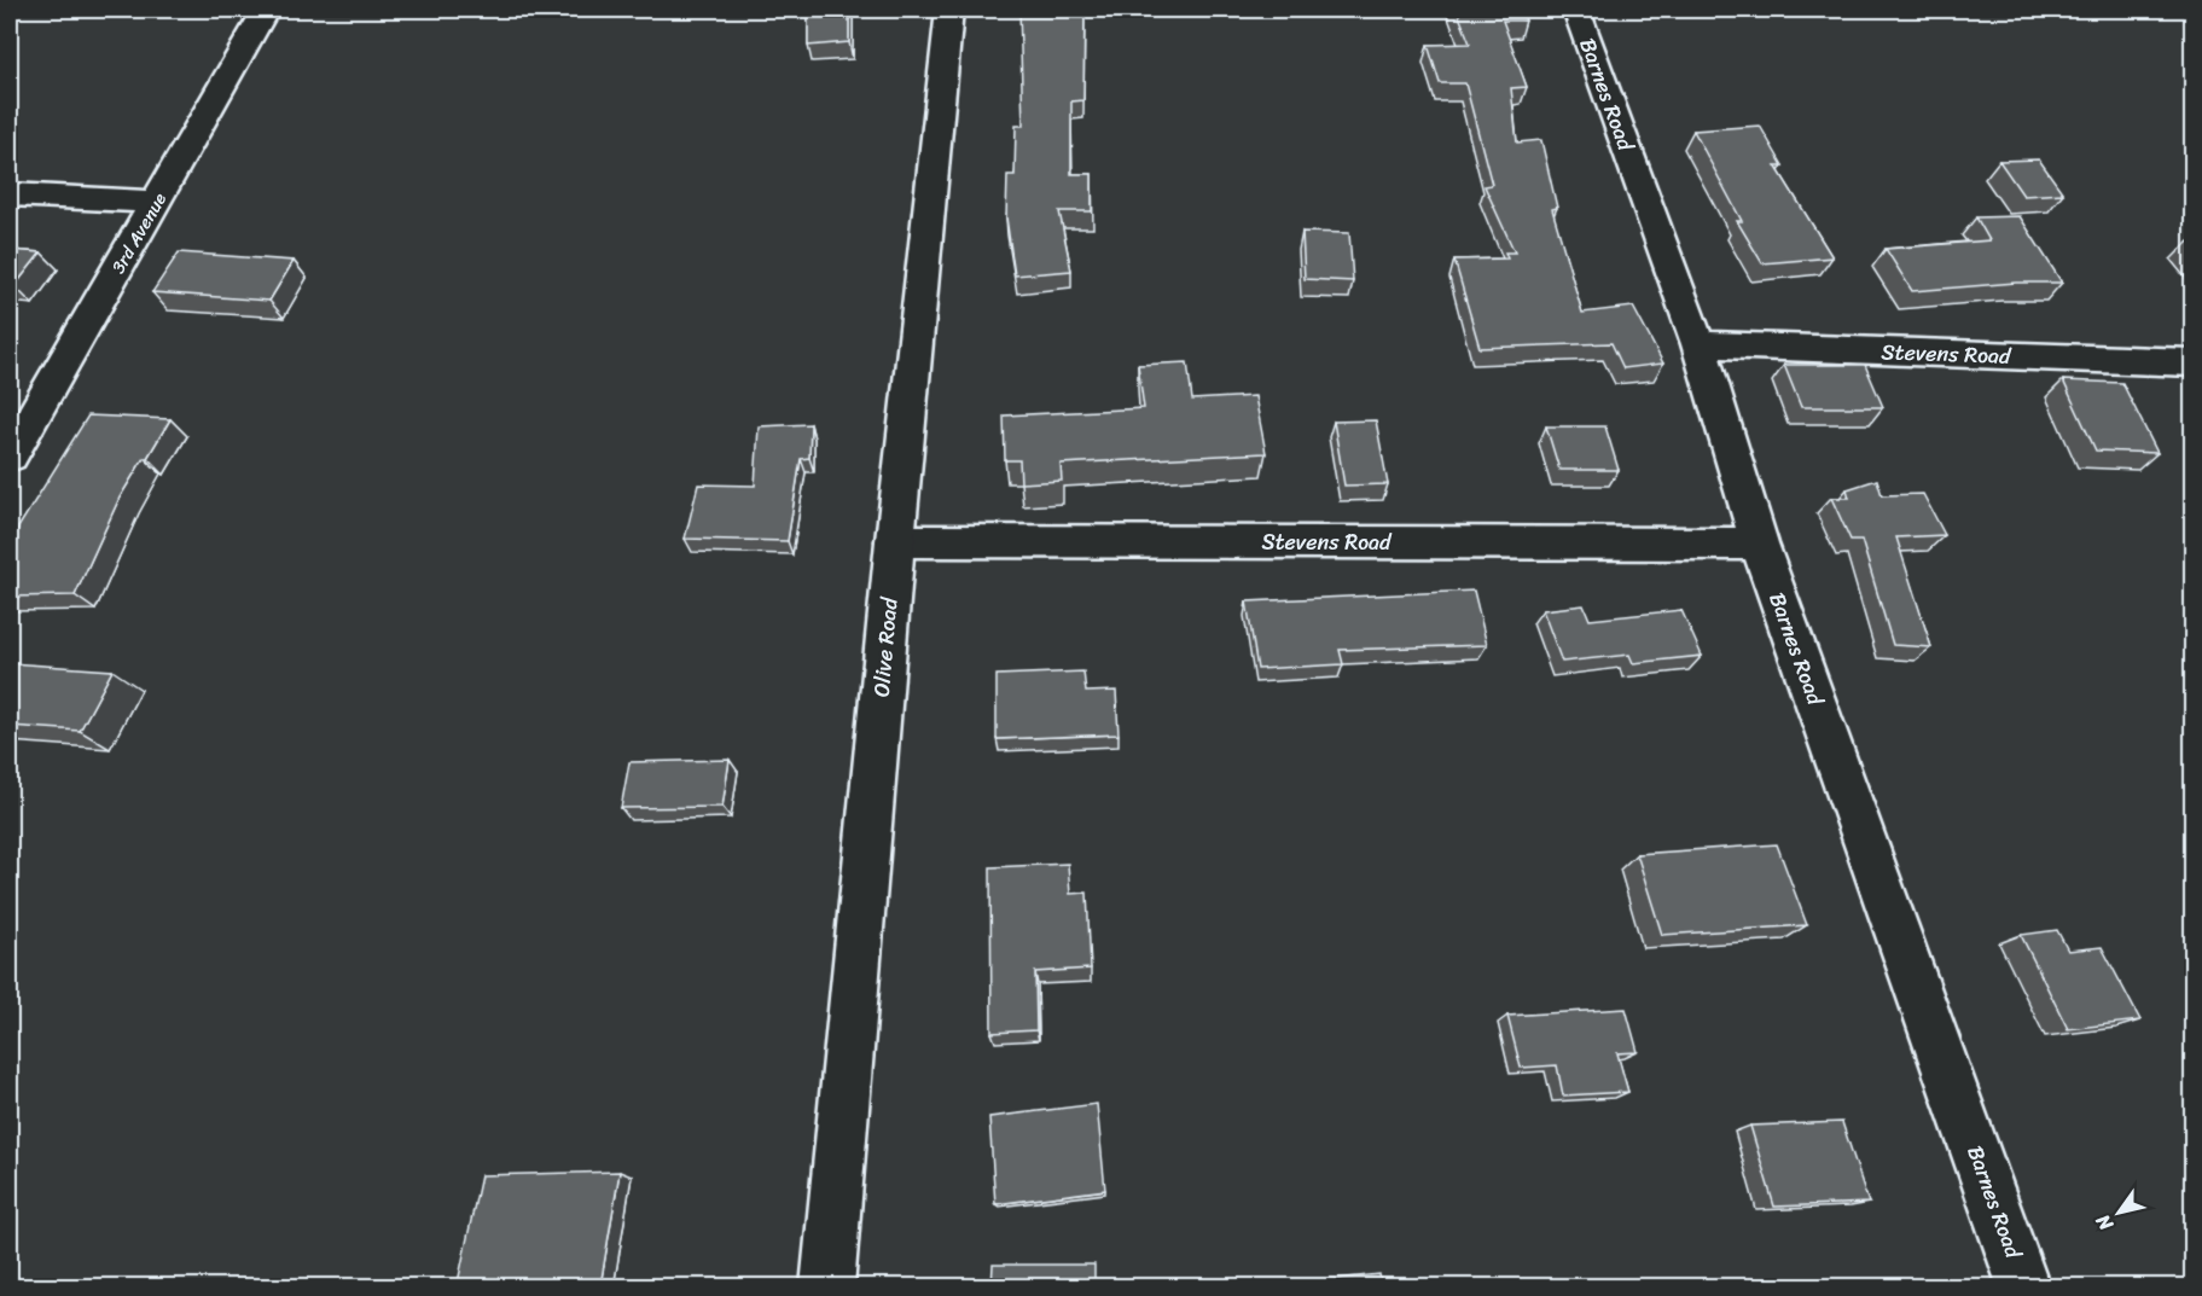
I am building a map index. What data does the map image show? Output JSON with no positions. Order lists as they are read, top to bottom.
{
  "streets": {
    "street": [
      "Barnes Road",
      "3rd Avenue",
      "Stevens Road",
      "Olive Road"
    ]
  },
  "crossings": [
    ["Barnes Road", "Stevens Road"],
    ["Stevens Road", "Olive Road"]
  ],
  "north": "bottom left"
}
